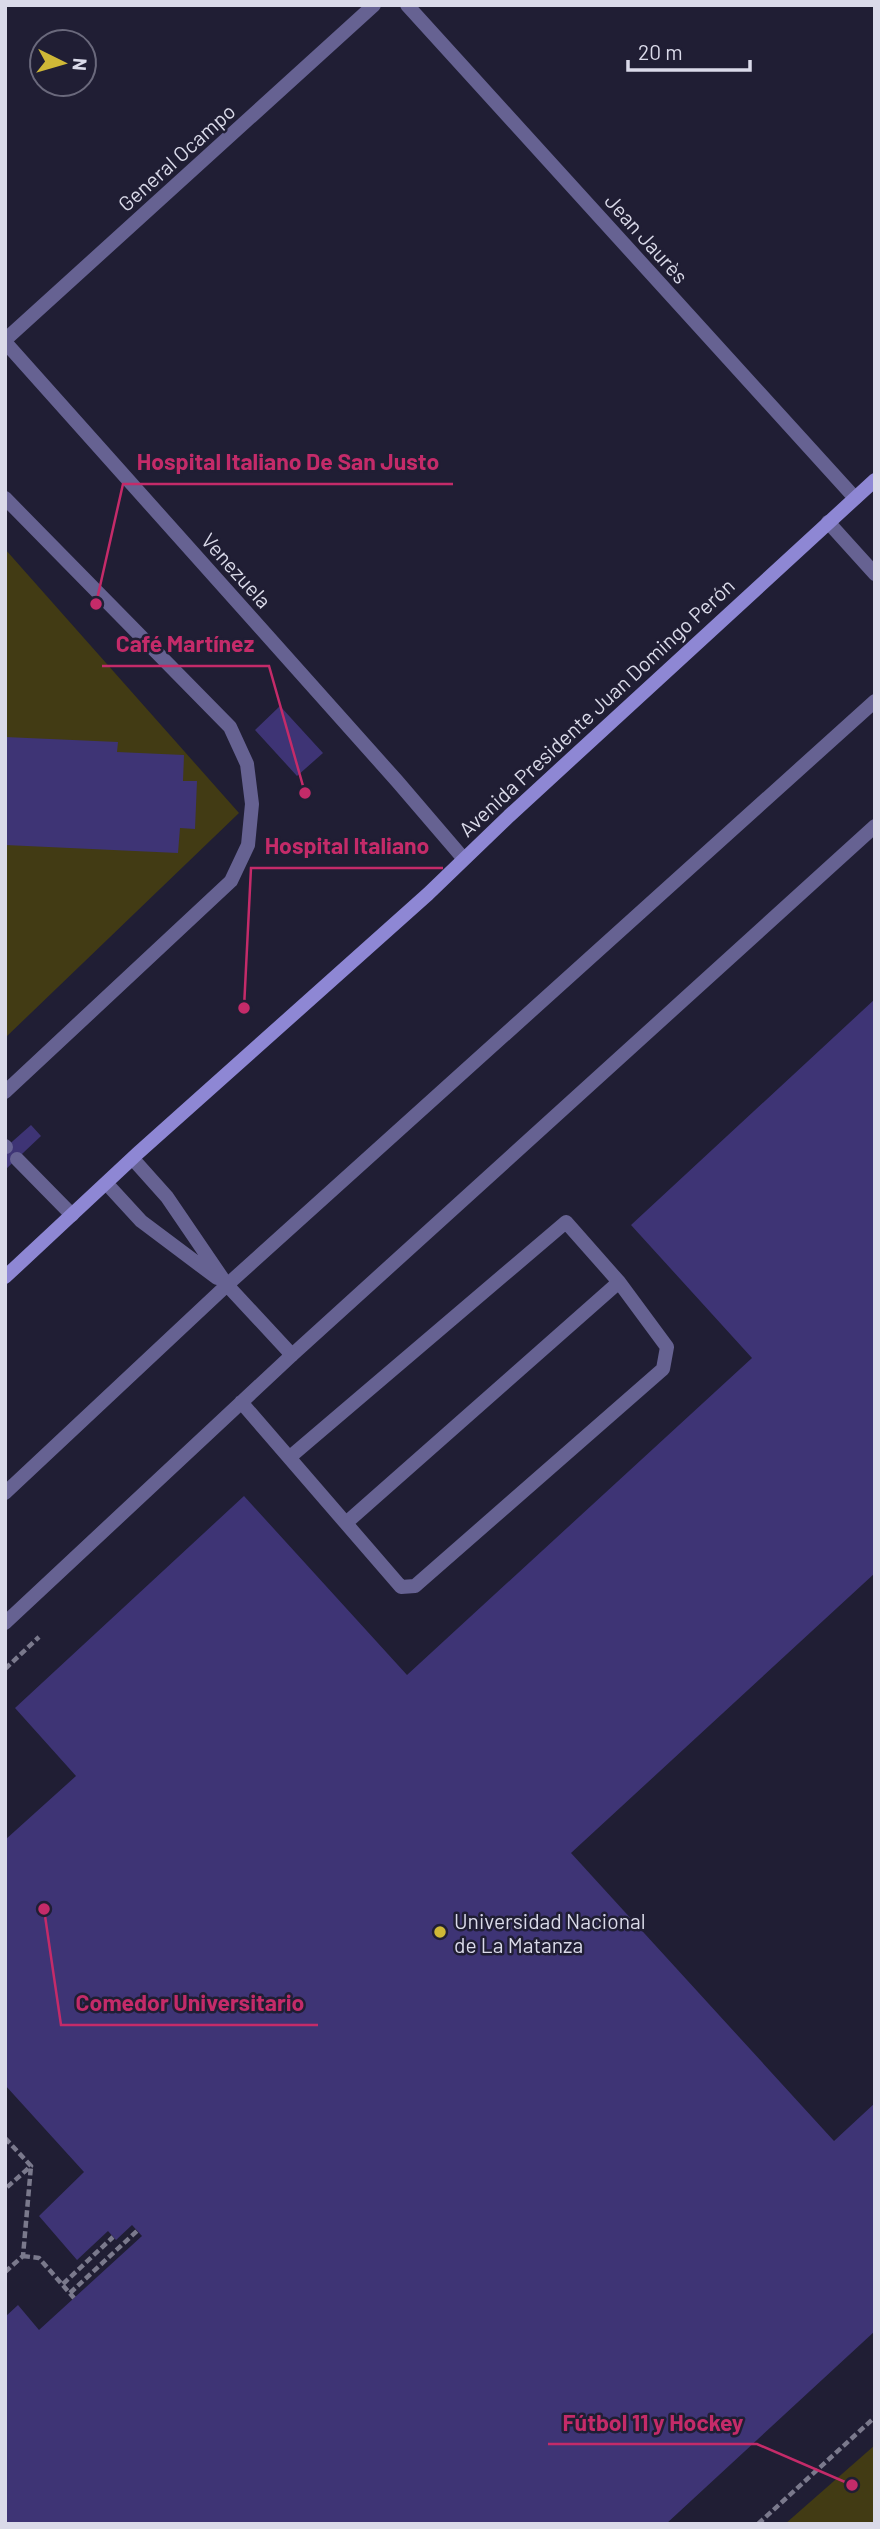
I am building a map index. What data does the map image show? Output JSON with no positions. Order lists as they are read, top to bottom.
{
  "streets": {
    "main road": ["Avenida Presidente Juan Domingo Perón"],
    "street": ["General Ocampo", "Jean Jaurès", "Venezuela"]
  },
  "crossings": [
    ["General Ocampo", "Venezuela"],
    ["Jean Jaurès", "Avenida Presidente Juan Domingo Perón"],
    ["Venezuela", "Avenida Presidente Juan Domingo Perón"]
  ],
  "places": [
    "Hospital Italiano De San Justo",
    "Café Martínez",
    "Hospital Italiano",
    "Comedor Universitario",
    "Universidad Nacional de La Matanza",
    "Fútbol 11 y Hockey"
  ],
  "scale_bar": "20 m",
  "north": "right"
}
